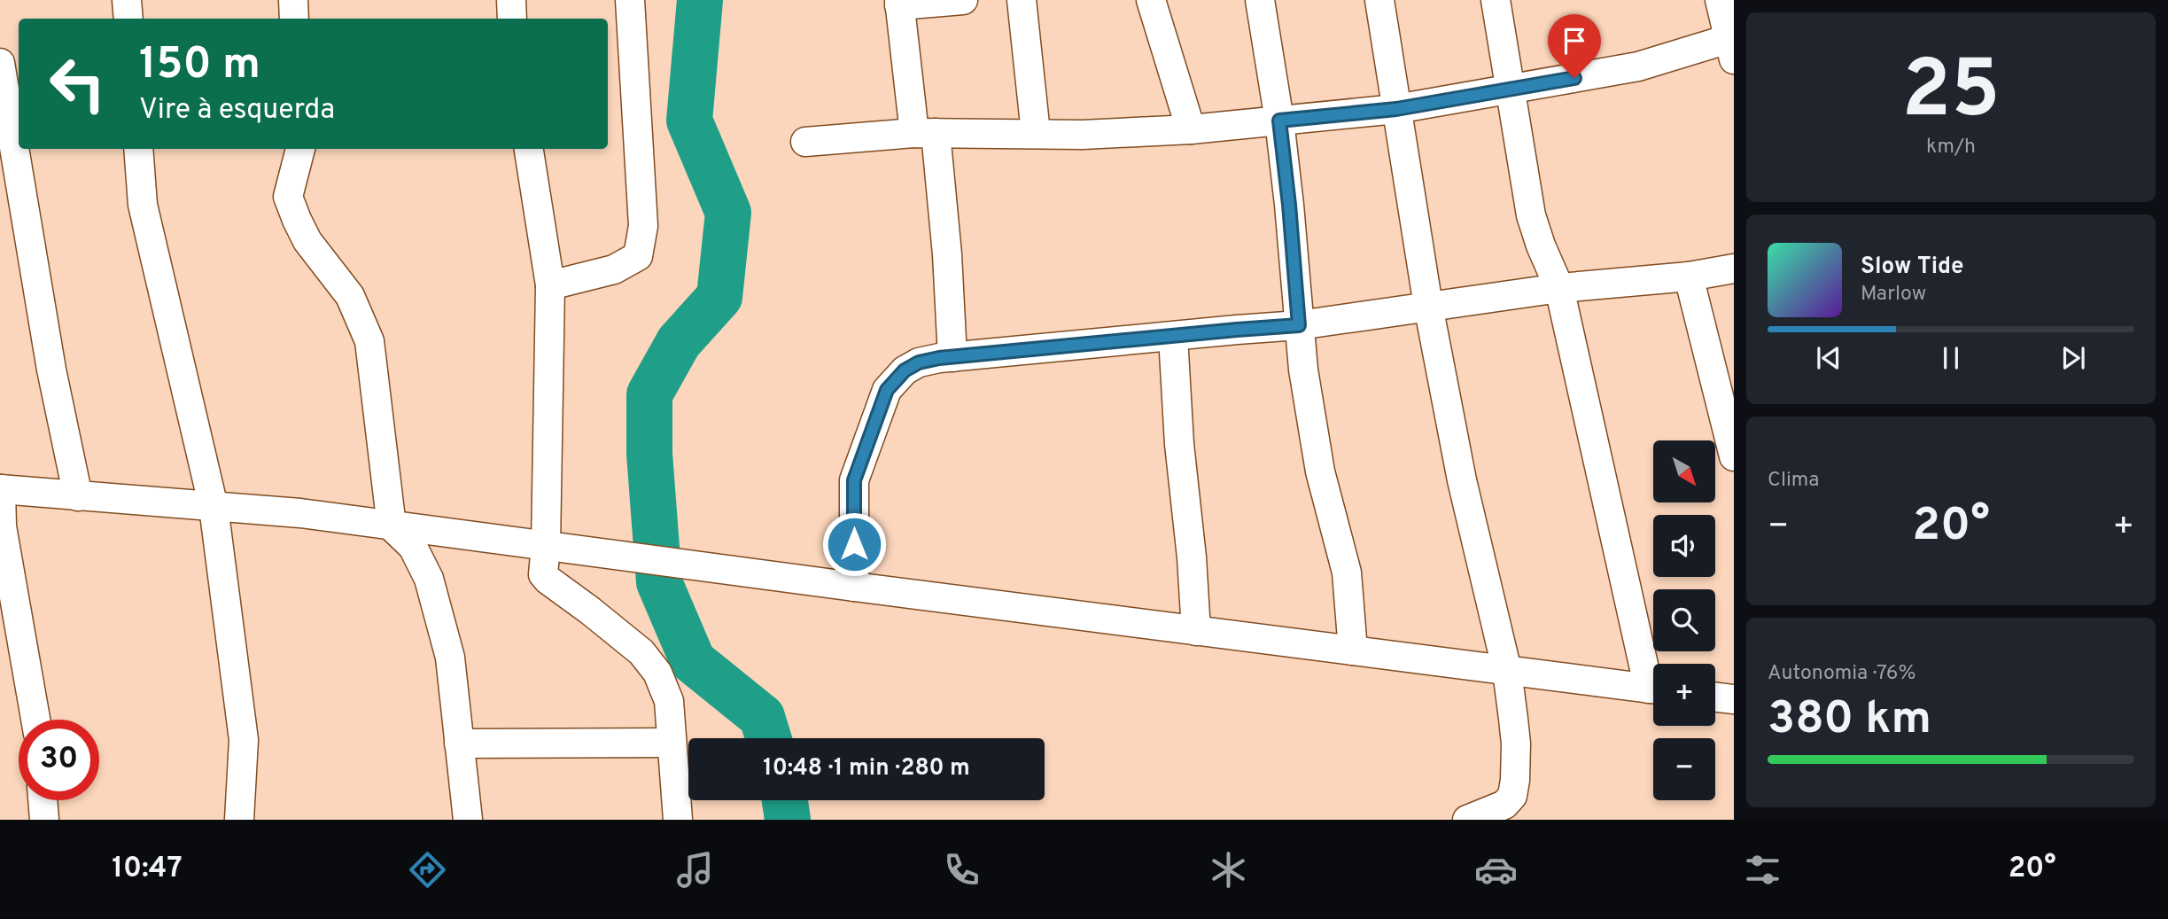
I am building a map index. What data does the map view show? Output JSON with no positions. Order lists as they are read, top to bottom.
{
  "north": "bottom right",
  "page": {
    "tile": [
      ["25", "km/h"],
      "Clima",
      ["Autonomia · 76%", "380 km"]
    ],
    "turn": ["150 m", "Vire à esquerda"],
    "song": ["Slow Tide", "Marlow"],
    "map_buttons": ["+", "−"],
    "heat": ["−", "20°", "+"],
    "limit": "30",
    "trip": "10:48 · 1 min · 280 m",
    "tabs": ["10:47", "20°"]
  }
}
